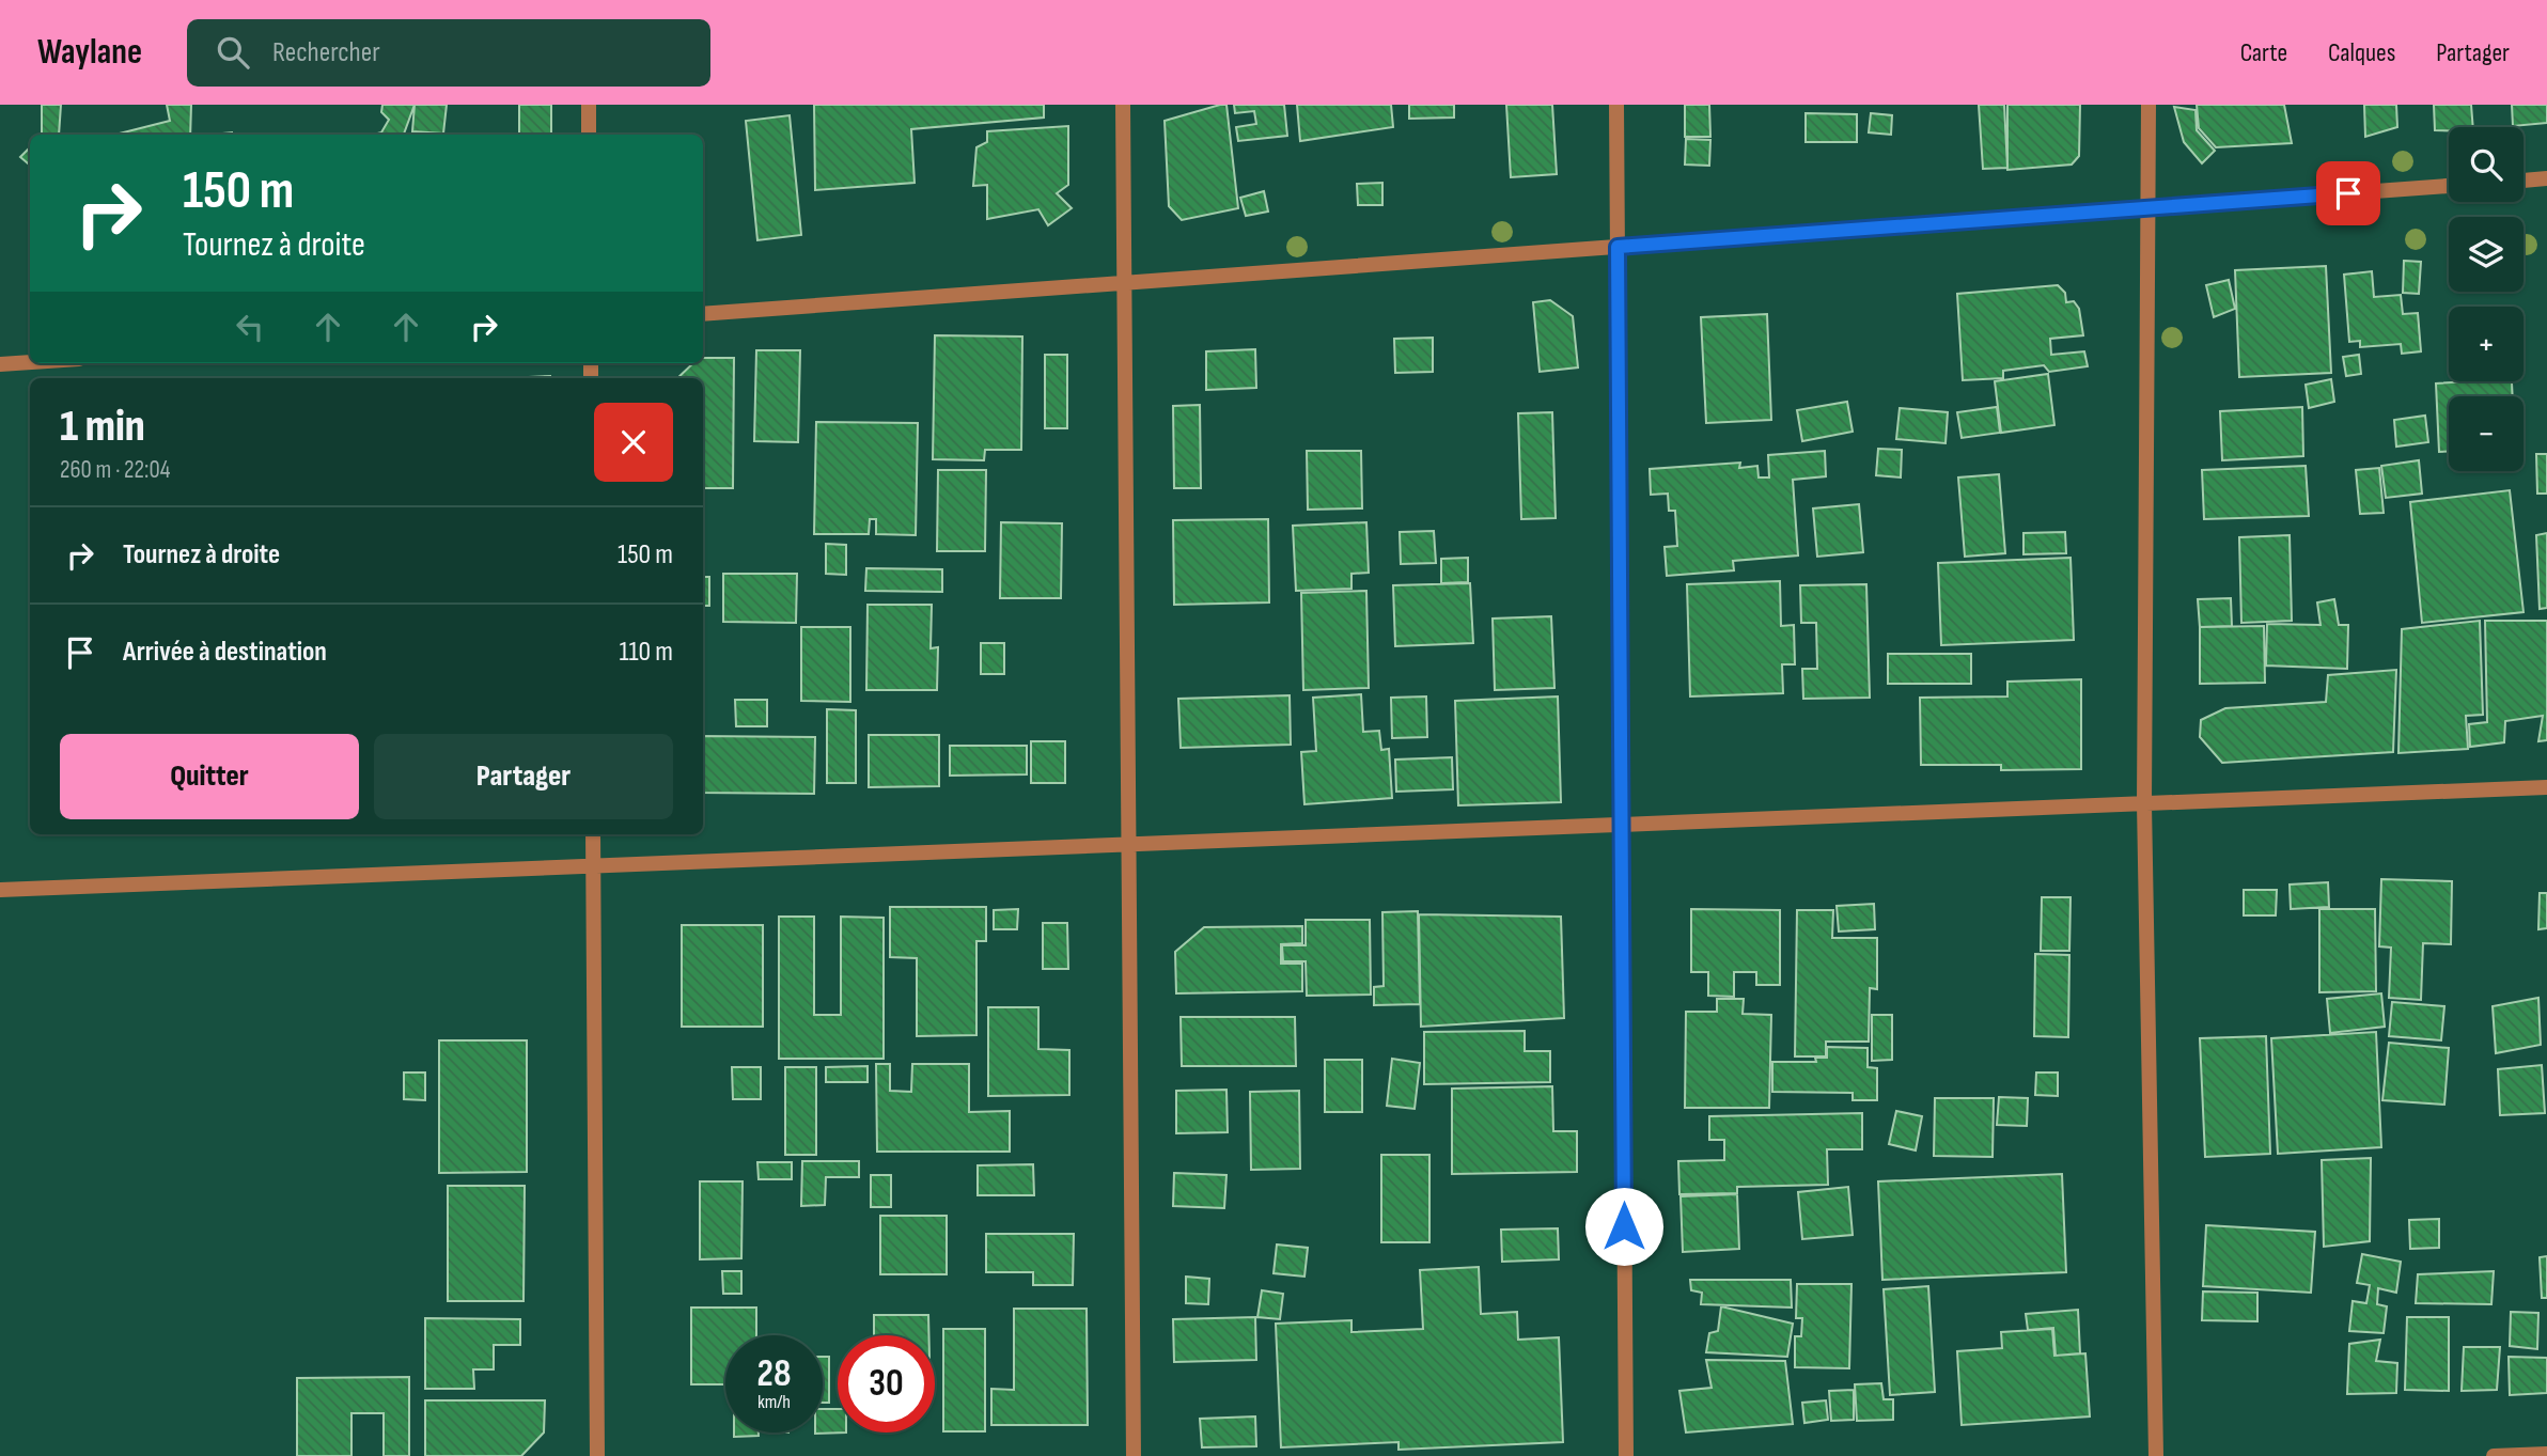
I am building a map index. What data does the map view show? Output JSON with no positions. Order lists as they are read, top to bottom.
{
  "page": {
    "header": "Waylane",
    "search": "Rechercher",
    "nav": ["Carte", "Calques", "Partager"],
    "map_buttons": ["+", "−"],
    "turn": ["150 m", "Tournez à droite"],
    "heading": ["1 min", "260 m · 22:04"],
    "list": [
      {
        "name": "Tournez à droite",
        "value": "150 m"
      },
      {
        "name": "Arrivée à destination",
        "value": "110 m"
      }
    ],
    "buttons": ["Quitter", "Partager"],
    "speed": "28 km/h",
    "limit": "30"
  }
}
